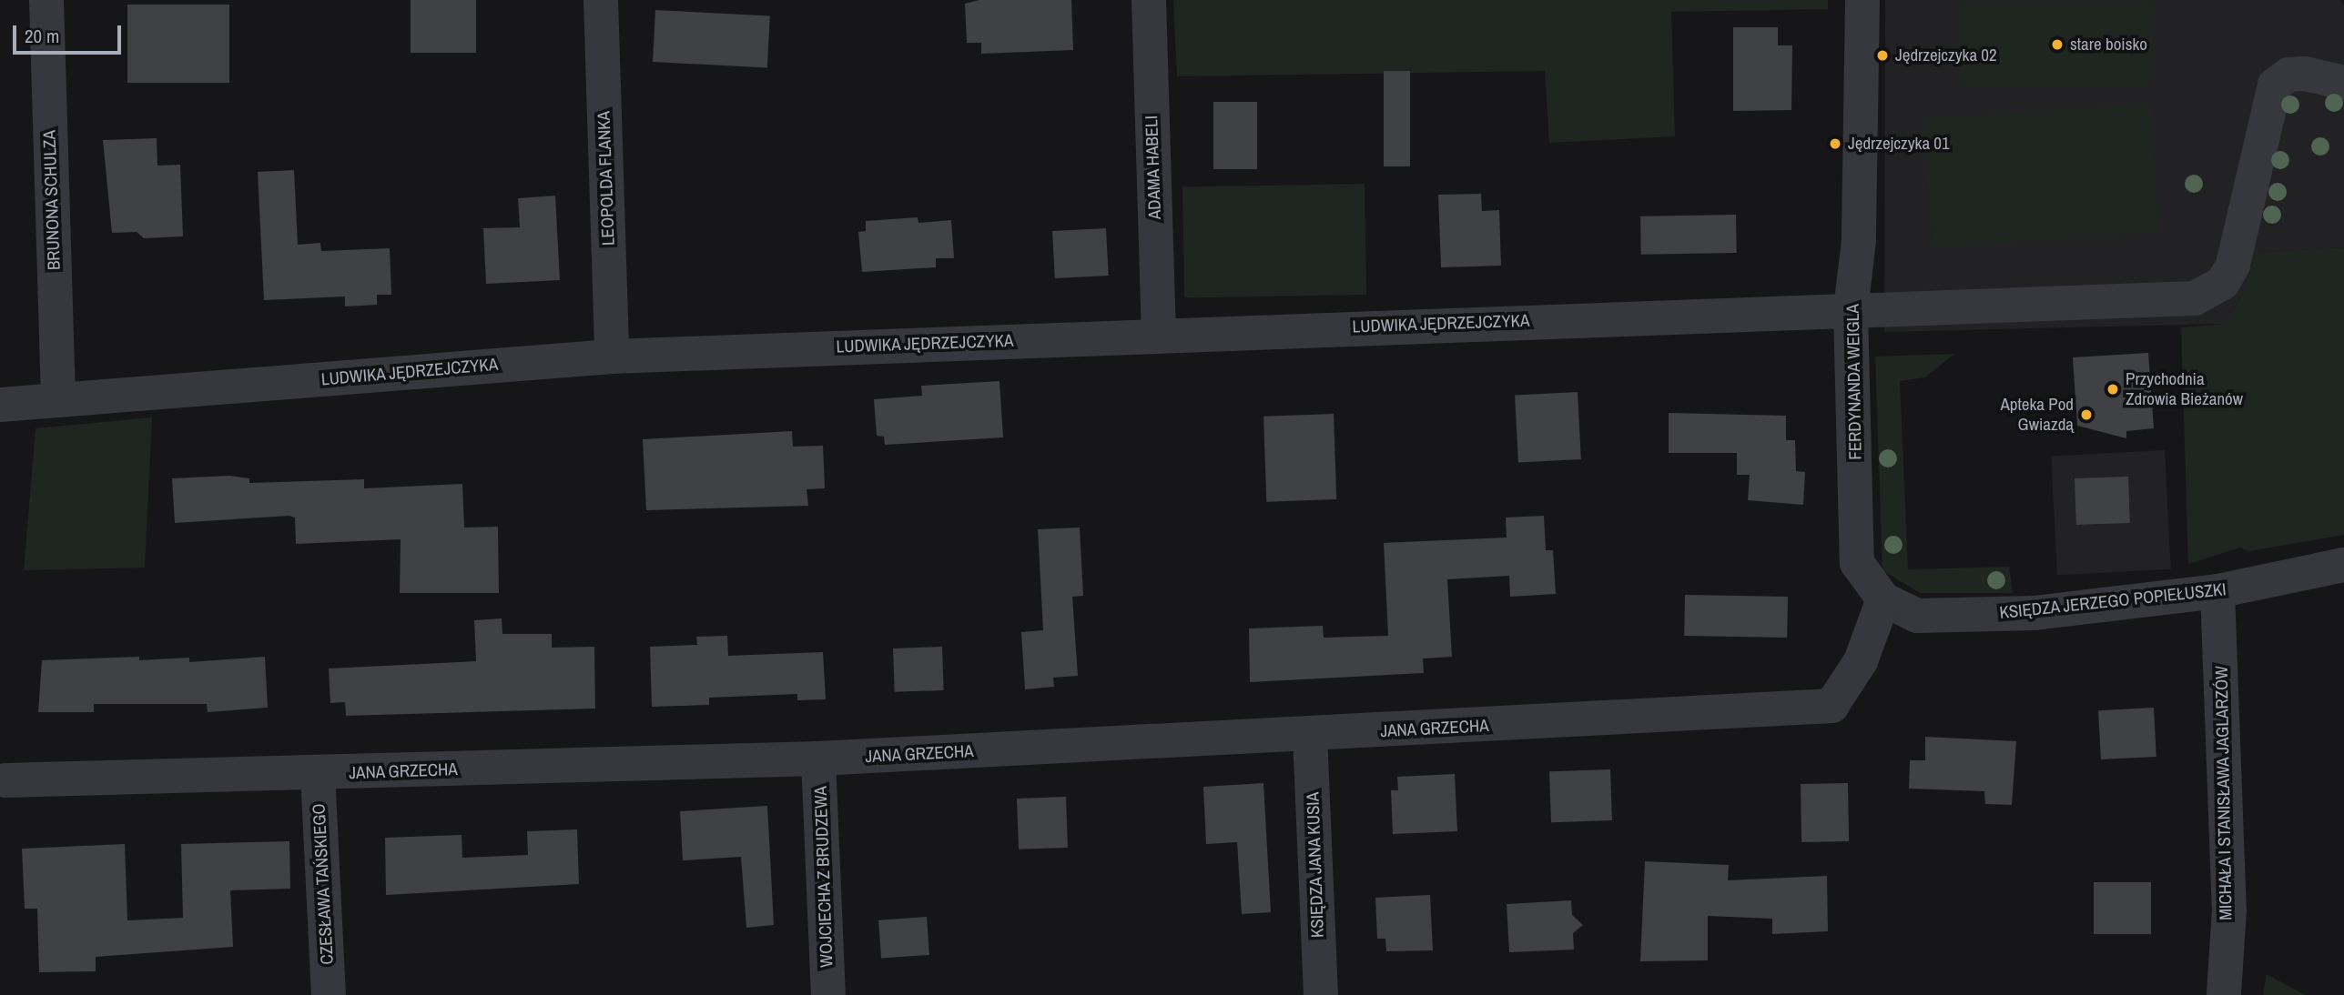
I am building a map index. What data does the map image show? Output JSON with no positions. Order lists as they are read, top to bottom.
{
  "streets": {
    "street": [
      "ADAMA HABELI",
      "LEOPOLDA FLANKA",
      "BRUNONA SCHULZA",
      "LUDWIKA JĘDRZEJCZYKA",
      "FERDYNANDA WEIGLA",
      "KSIĘDZA JERZEGO POPIEŁUSZKI",
      "JANA GRZECHA",
      "MICHAŁA I STANISŁAWA JAGLARZÓW",
      "KSIĘDZA JANA KUSIA",
      "WOJCIECHA Z BRUDZEWA",
      "CZESŁAWA TAŃSKIEGO"
    ]
  },
  "crossings": [
    ["ADAMA HABELI", "LUDWIKA JĘDRZEJCZYKA"],
    ["LEOPOLDA FLANKA", "LUDWIKA JĘDRZEJCZYKA"],
    ["BRUNONA SCHULZA", "LUDWIKA JĘDRZEJCZYKA"],
    ["LUDWIKA JĘDRZEJCZYKA", "FERDYNANDA WEIGLA"],
    ["FERDYNANDA WEIGLA", "KSIĘDZA JERZEGO POPIEŁUSZKI"],
    ["FERDYNANDA WEIGLA", "JANA GRZECHA"],
    ["KSIĘDZA JERZEGO POPIEŁUSZKI", "JANA GRZECHA"],
    ["KSIĘDZA JERZEGO POPIEŁUSZKI", "MICHAŁA I STANISŁAWA JAGLARZÓW"],
    ["JANA GRZECHA", "KSIĘDZA JANA KUSIA"],
    ["JANA GRZECHA", "WOJCIECHA Z BRUDZEWA"],
    ["JANA GRZECHA", "CZESŁAWA TAŃSKIEGO"]
  ],
  "places": [
    "stare boisko",
    "Jędrzejczyka 02",
    "Jędrzejczyka 01",
    "Przychodnia Zdrowia Bieżanów",
    "Apteka Pod Gwiazdą"
  ],
  "scale_bar": "20 m"
}
